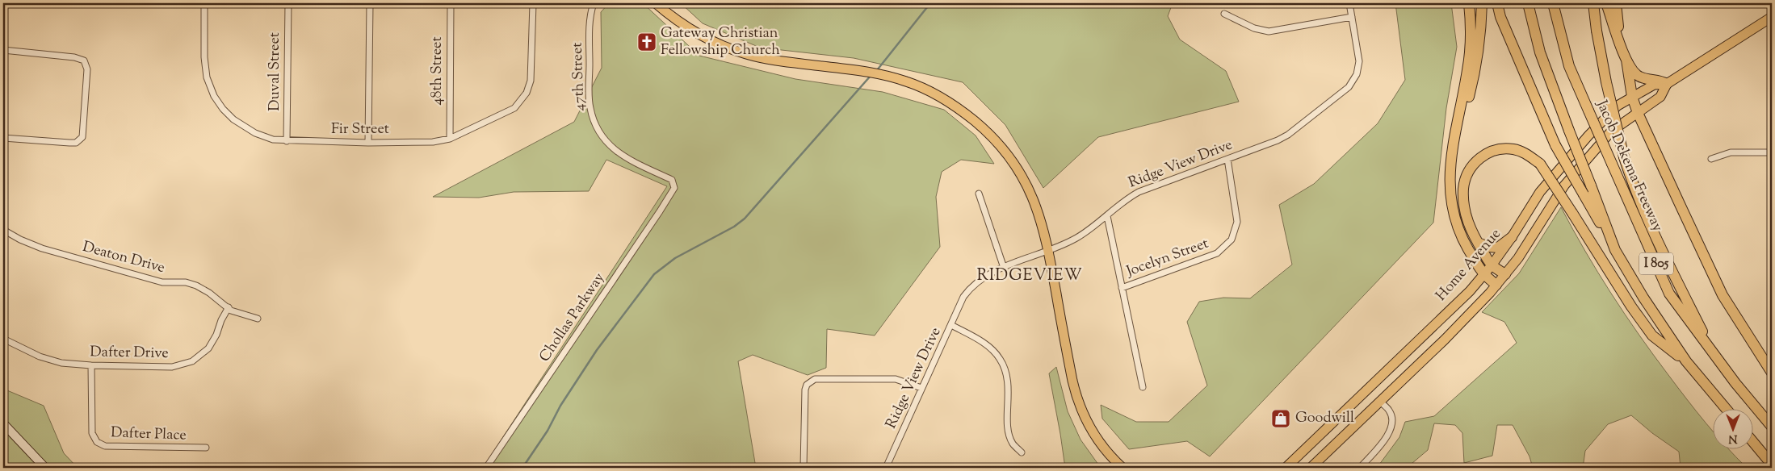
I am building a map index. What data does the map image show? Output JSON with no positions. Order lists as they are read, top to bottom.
{
  "streets": {
    "highway": ["Jacob Dekema Freeway", "I 805"],
    "main road": ["Home Avenue"],
    "street": [
      "48th Street",
      "Duval Street",
      "47th Street",
      "Fir Street",
      "Ridge View Drive",
      "Deaton Drive",
      "Jocelyn Street",
      "Chollas Parkway",
      "Dafter Drive",
      "Dafter Place"
    ]
  },
  "crossings": [
    ["48th Street", "Fir Street"],
    ["Duval Street", "Fir Street"],
    ["47th Street", "Chollas Parkway"],
    ["Ridge View Drive", "Jocelyn Street"],
    ["Deaton Drive", "Dafter Drive"],
    ["Dafter Drive", "Dafter Place"]
  ],
  "districts": ["RIDGEVIEW"],
  "places": {
    "church": ["Gateway Christian Fellowship Church"],
    "shop": ["Goodwill"]
  },
  "north": "bottom"
}
